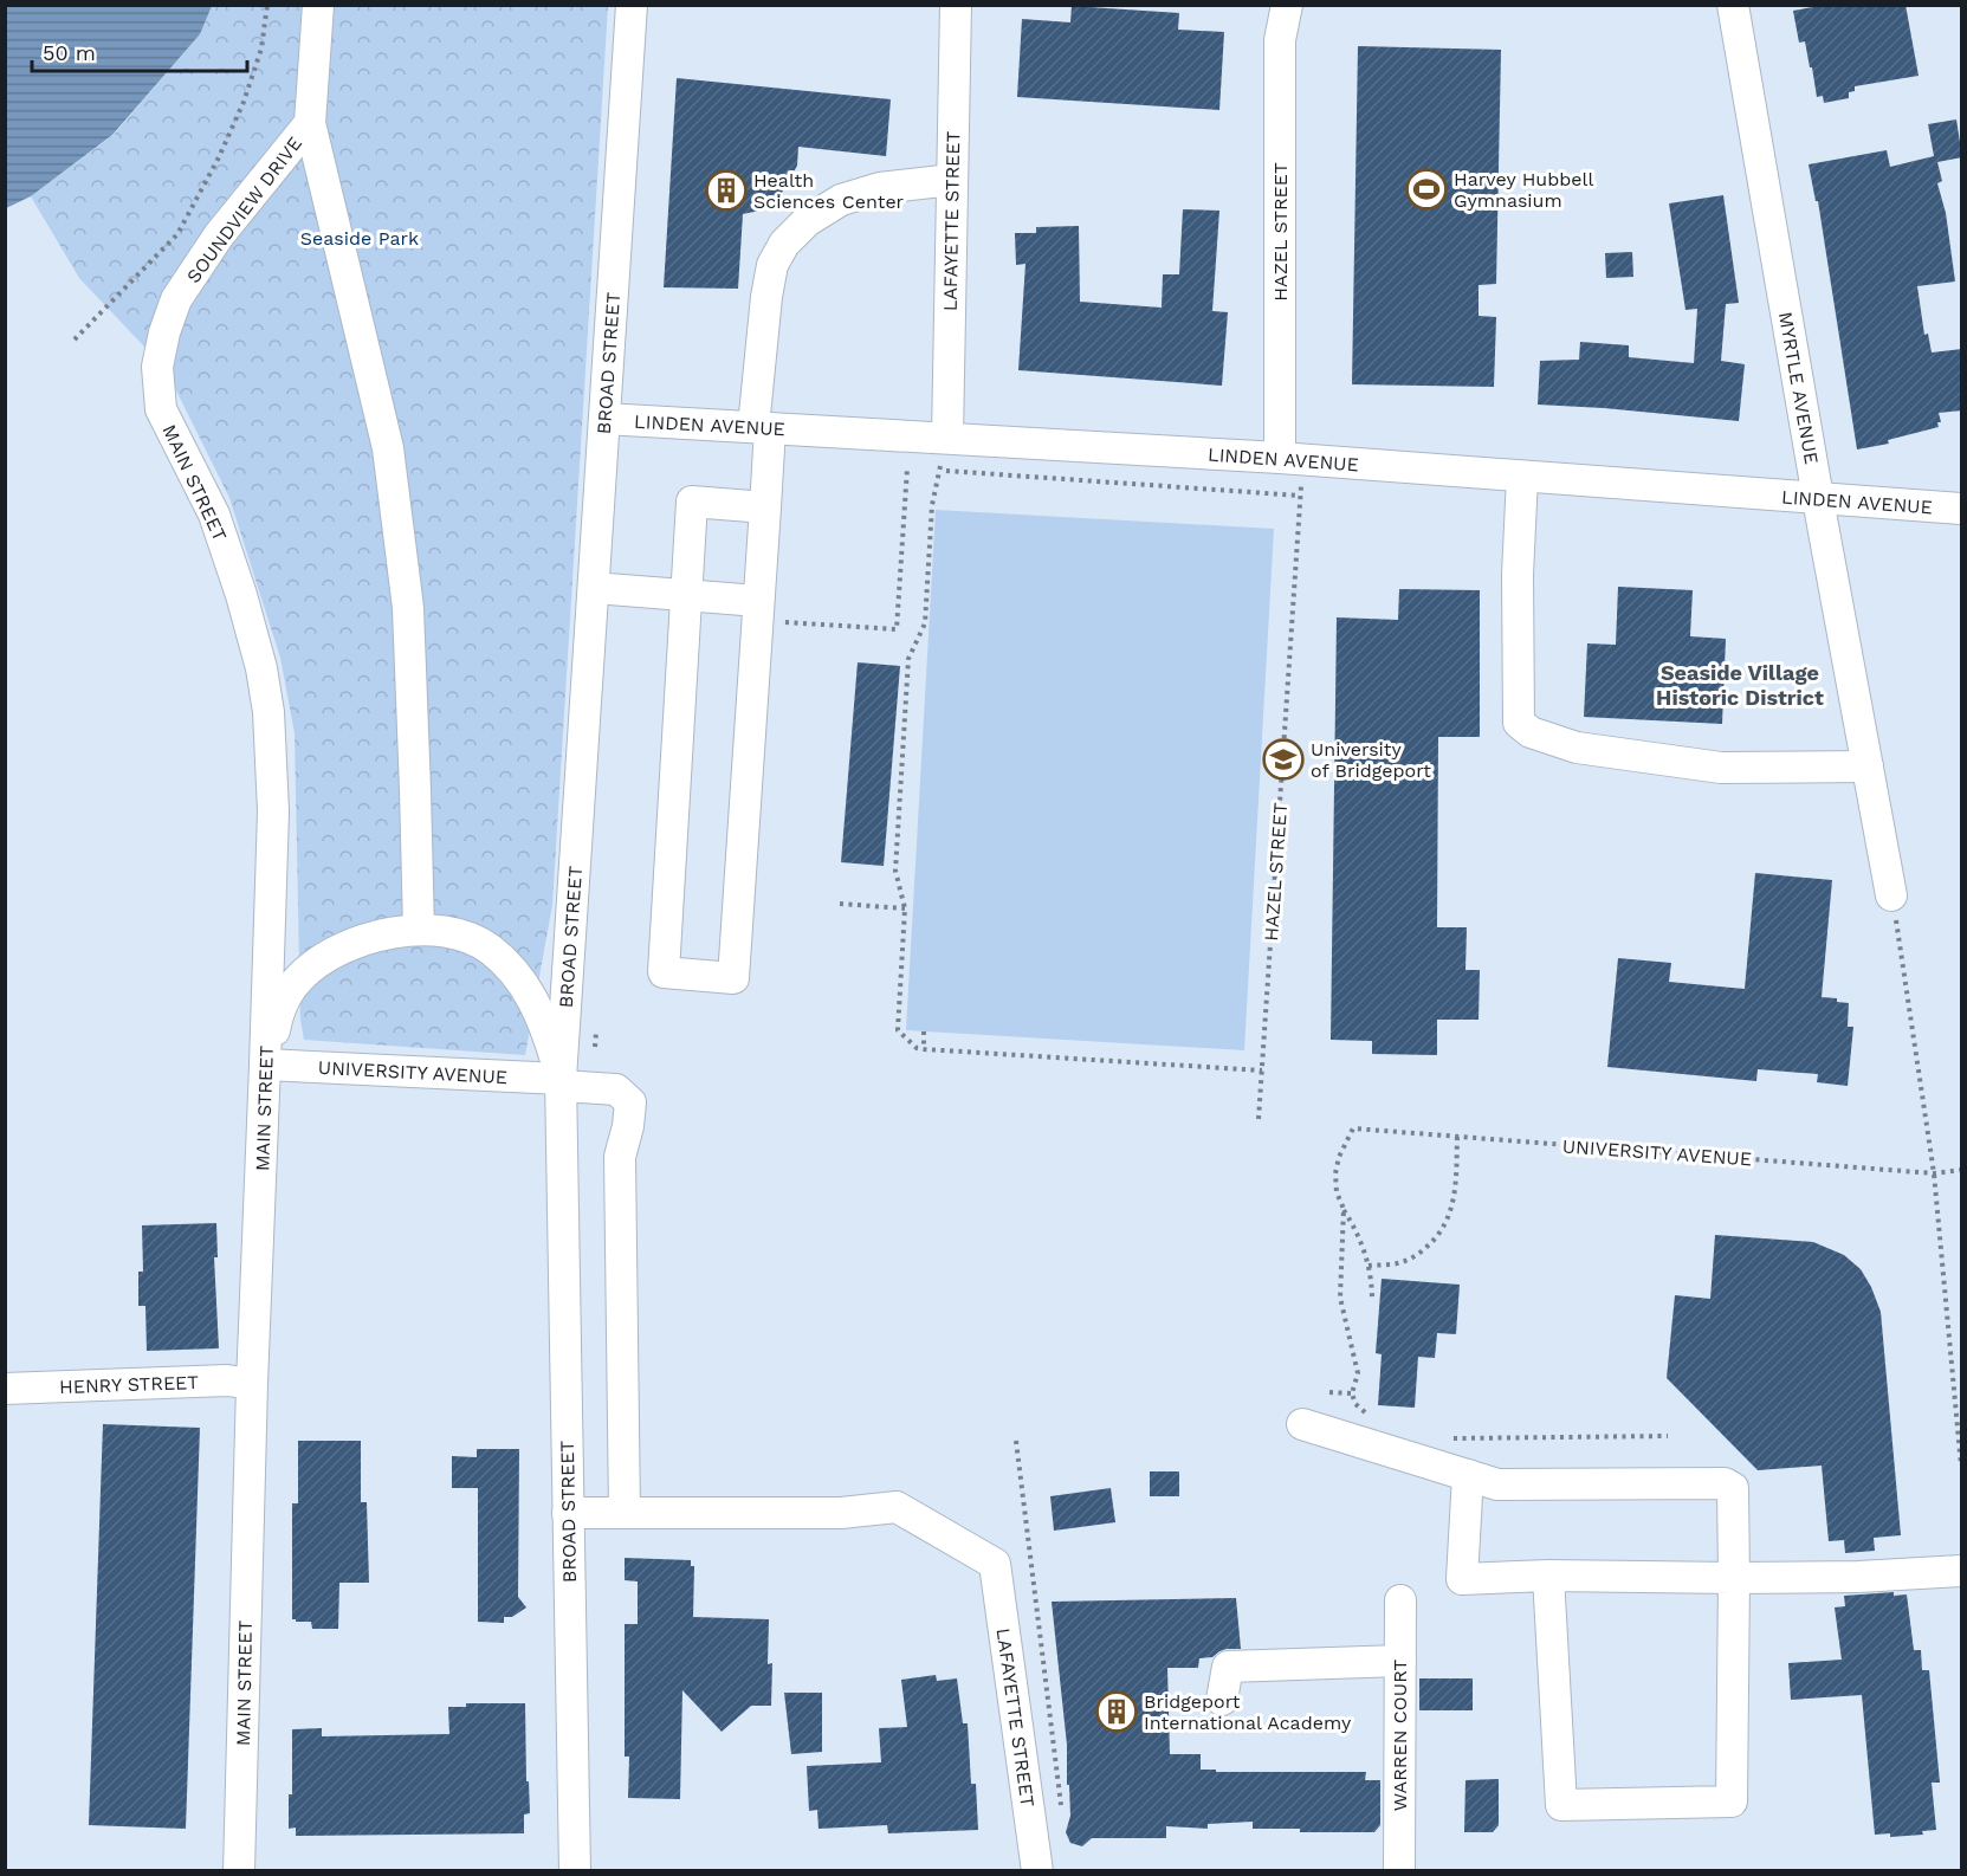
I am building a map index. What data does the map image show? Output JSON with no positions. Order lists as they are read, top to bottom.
{
  "streets": {
    "street": [
      "SOUNDVIEW DRIVE",
      "LAFAYETTE STREET",
      "HAZEL STREET",
      "BROAD STREET",
      "MYRTLE AVENUE",
      "LINDEN AVENUE",
      "MAIN STREET",
      "UNIVERSITY AVENUE",
      "HENRY STREET",
      "WARREN COURT"
    ]
  },
  "crossings": [
    ["SOUNDVIEW DRIVE", "MAIN STREET"],
    ["LAFAYETTE STREET", "LINDEN AVENUE"],
    ["LAFAYETTE STREET", "UNIVERSITY AVENUE"],
    ["HAZEL STREET", "LINDEN AVENUE"],
    ["BROAD STREET", "LINDEN AVENUE"],
    ["BROAD STREET", "UNIVERSITY AVENUE"],
    ["MYRTLE AVENUE", "LINDEN AVENUE"],
    ["MAIN STREET", "UNIVERSITY AVENUE"],
    ["MAIN STREET", "HENRY STREET"]
  ],
  "districts": ["Seaside Village Historic District"],
  "parks": ["Seaside Park"],
  "places": {
    "sports": ["Harvey Hubbell Gymnasium"],
    "building": ["Health Sciences Center", "Bridgeport International Academy"],
    "school or university": ["University of Bridgeport"]
  },
  "scale_bar": "50 m"
}
